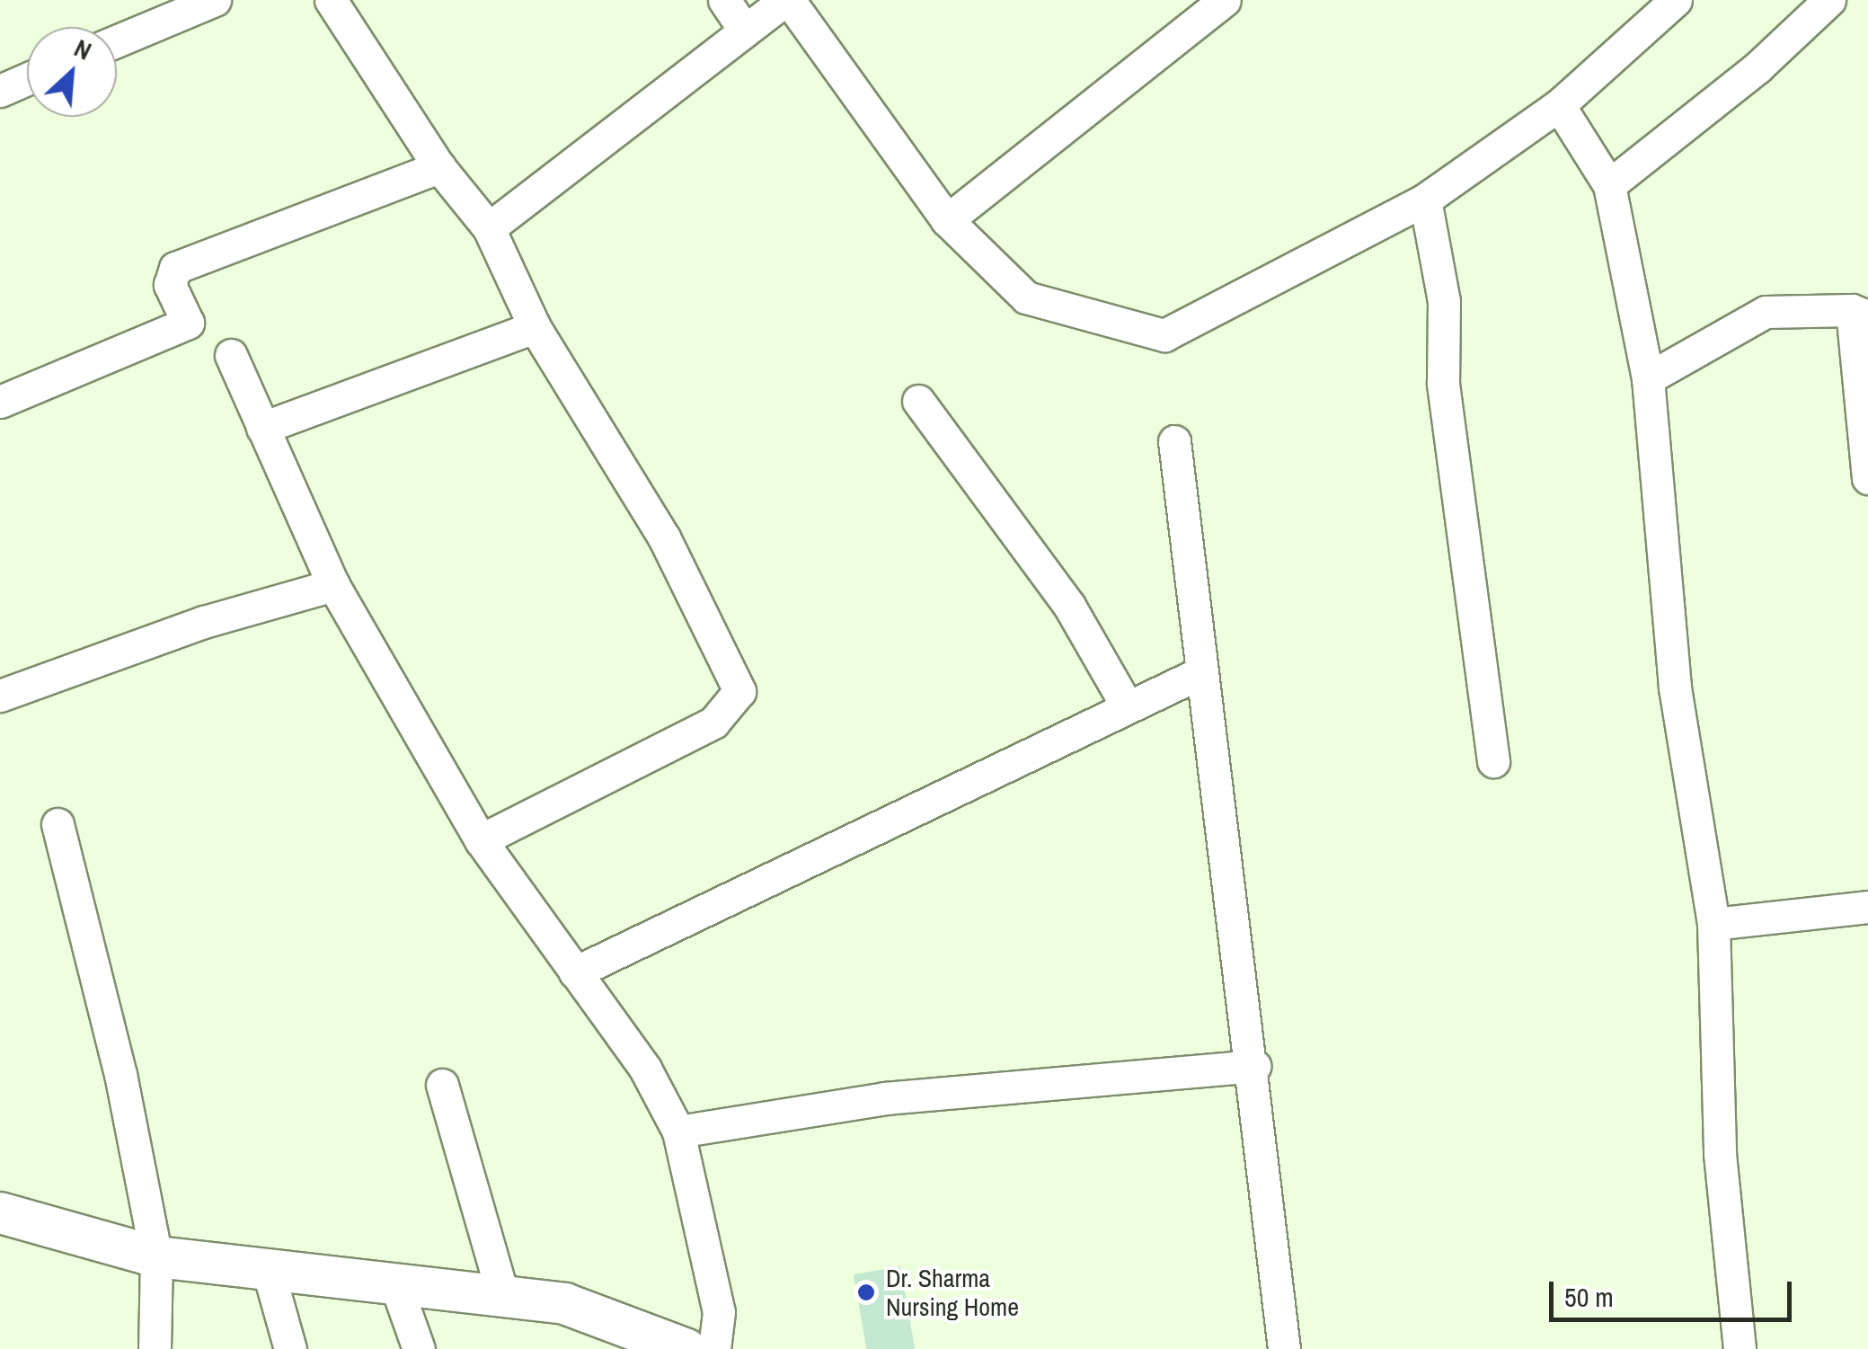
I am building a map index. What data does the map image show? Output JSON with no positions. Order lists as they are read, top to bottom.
{
  "places": ["Dr. Sharma Nursing Home"],
  "scale_bar": "50 m",
  "north": "top right"
}
